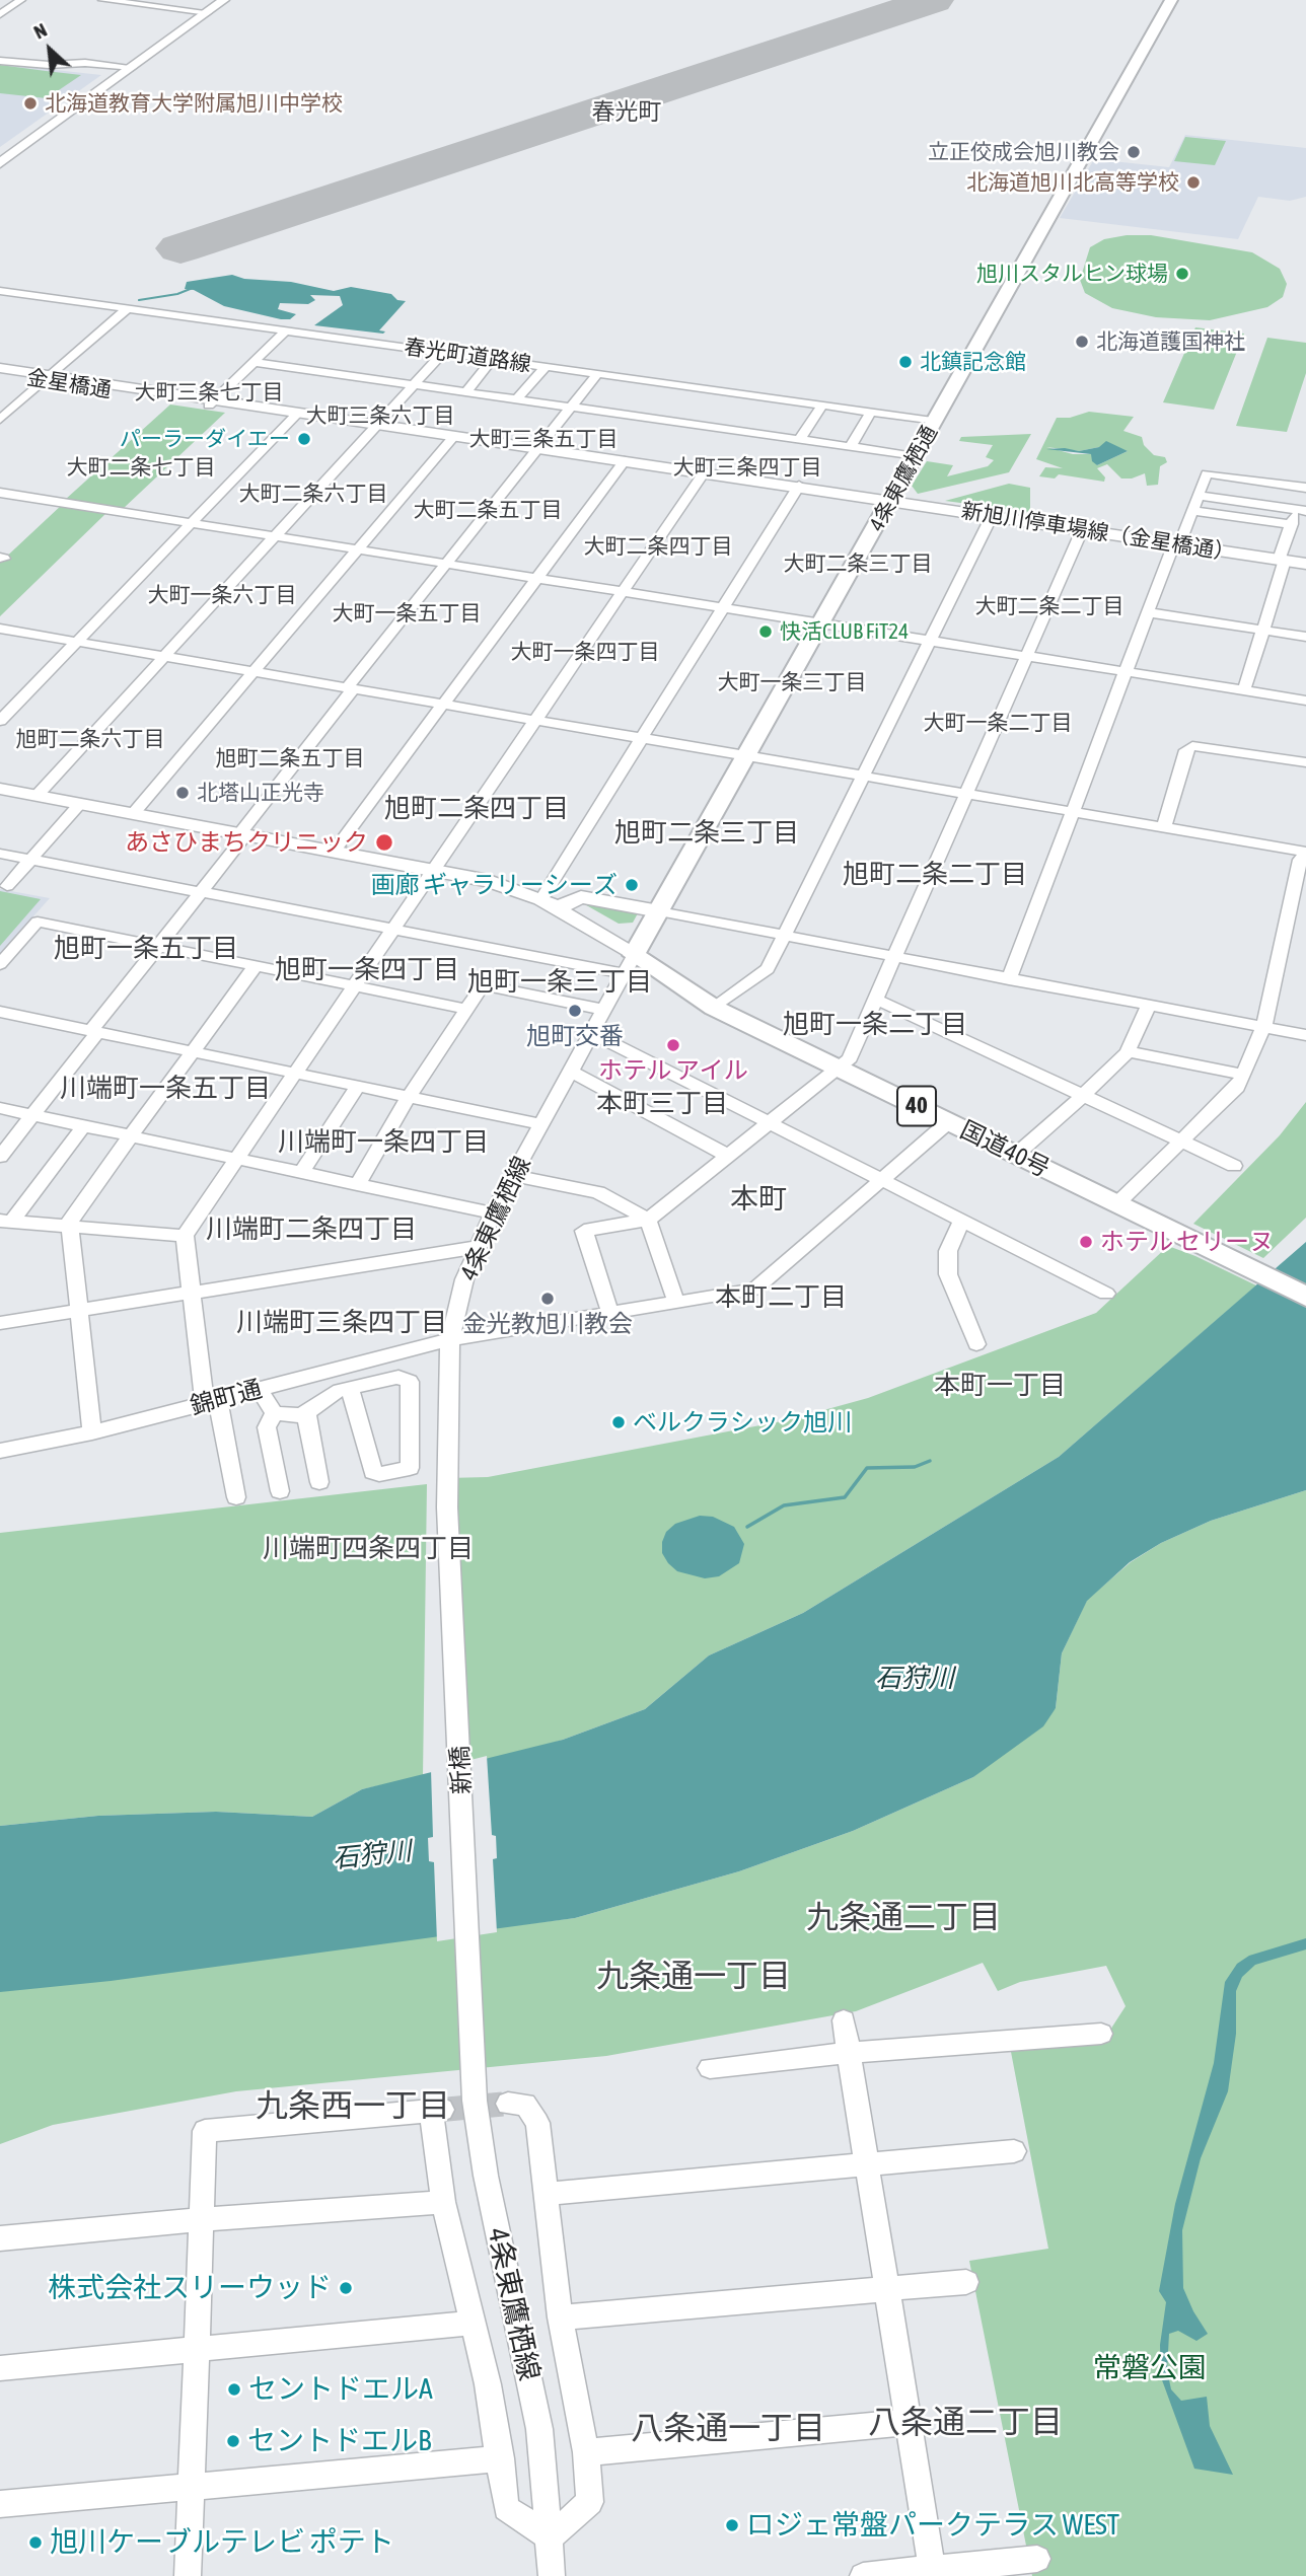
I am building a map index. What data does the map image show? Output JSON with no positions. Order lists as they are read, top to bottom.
{
  "streets": {
    "highway": ["4条東鷹栖通", "40", "国道40号"],
    "main road": ["金星橋通", "新旭川停車場線（金星橋通）"],
    "street": [
      "春光町道路線",
      "4条東鷹栖線",
      "錦町通",
      "新橋"
    ]
  },
  "crossings": [
    ["春光町道路線", "4条東鷹栖通"],
    ["金星橋通", "4条東鷹栖通"],
    ["金星橋通", "新旭川停車場線（金星橋通）"],
    ["4条東鷹栖通", "新旭川停車場線（金星橋通）"],
    ["4条東鷹栖通", "国道40号"],
    ["4条東鷹栖通", "4条東鷹栖線"],
    ["国道40号", "4条東鷹栖線"],
    ["国道40号", "錦町通"],
    ["4条東鷹栖線", "錦町通"],
    ["4条東鷹栖線", "新橋"]
  ],
  "districts": [
    "春光町",
    "大町三条七丁目",
    "大町三条六丁目",
    "大町三条五丁目",
    "大町二条七丁目",
    "大町三条四丁目",
    "大町二条六丁目",
    "大町二条五丁目",
    "大町二条四丁目",
    "大町二条三丁目",
    "大町一条六丁目",
    "大町二条二丁目",
    "大町一条五丁目",
    "大町一条四丁目",
    "大町一条三丁目",
    "大町一条二丁目",
    "旭町二条六丁目",
    "旭町二条五丁目",
    "旭町二条四丁目",
    "旭町二条三丁目",
    "旭町二条二丁目",
    "旭町一条五丁目",
    "旭町一条四丁目",
    "旭町一条三丁目",
    "旭町一条二丁目",
    "川端町一条五丁目",
    "本町三丁目",
    "川端町一条四丁目",
    "本町",
    "川端町二条四丁目",
    "本町二丁目",
    "川端町三条四丁目",
    "本町一丁目",
    "川端町四条四丁目",
    "九条通二丁目",
    "九条通一丁目",
    "九条西一丁目",
    "八条通二丁目",
    "八条通一丁目"
  ],
  "water": ["石狩川"],
  "parks": ["常磐公園"],
  "places": [
    "北海道教育大学附属旭川中学校",
    "立正佼成会旭川教会",
    "北海道旭川北高等学校",
    "旭川スタルヒン球場",
    "北海道護国神社",
    "北鎮記念館",
    "パーラーダイエー",
    "快活CLUB FiT24",
    "北塔山正光寺",
    "あさひまちクリニック",
    "画廊 ギャラリーシーズ",
    "旭町交番",
    "ホテル アイル",
    "ホテル セリーヌ",
    "金光教旭川教会",
    "ベルクラシック旭川",
    "株式会社スリーウッド",
    "セントドエルA",
    "セントドエルB",
    "ロジェ常盤パークテラス WEST",
    "旭川ケーブルテレビ ポテト"
  ],
  "north": "top left"
}
